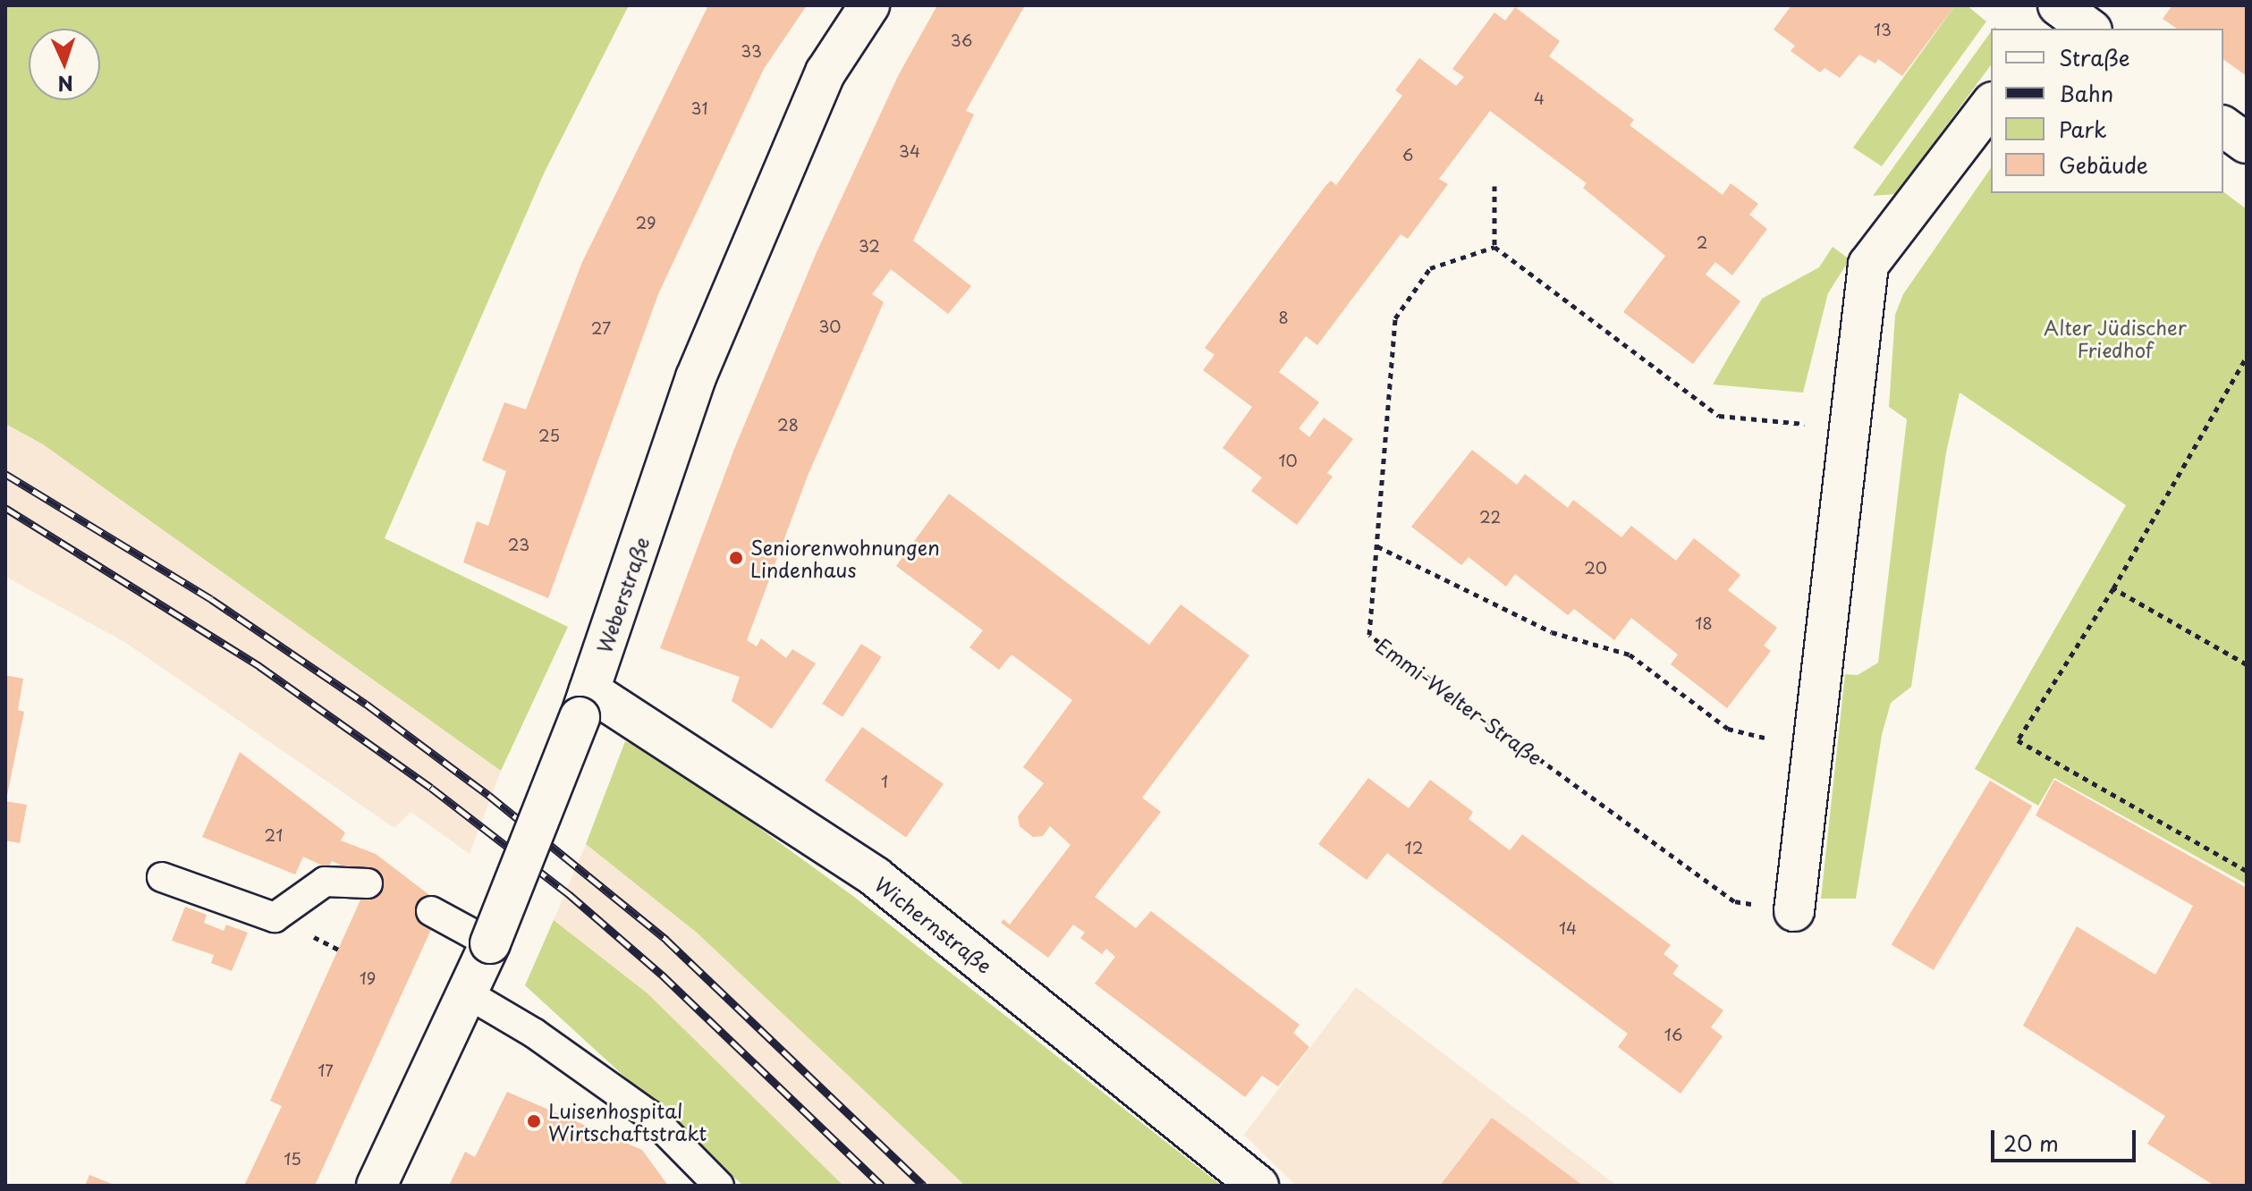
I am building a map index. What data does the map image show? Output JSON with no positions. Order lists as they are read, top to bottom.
{
  "streets": {
    "street": ["Weberstraße", "Wichernstraße"],
    "path": ["Emmi-Welter-Straße"]
  },
  "crossings": [
    ["Weberstraße", "Wichernstraße"]
  ],
  "parks": ["Alter Jüdischer Friedhof"],
  "places": ["Seniorenwohnungen Lindenhaus", "Luisenhospital Wirtschaftstrakt"],
  "house_numbers": [
    "13",
    "36",
    "33",
    "4",
    "31",
    "34",
    "6",
    "29",
    "2",
    "32",
    "8",
    "30",
    "27",
    "28",
    "25",
    "10",
    "22",
    "23",
    "20",
    "18",
    "1",
    "21",
    "12",
    "14",
    "19",
    "16",
    "17",
    "15"
  ],
  "legend": [
    "Straße",
    "Bahn",
    "Park",
    "Gebäude"
  ],
  "scale_bar": "20 m",
  "north": "bottom"
}
